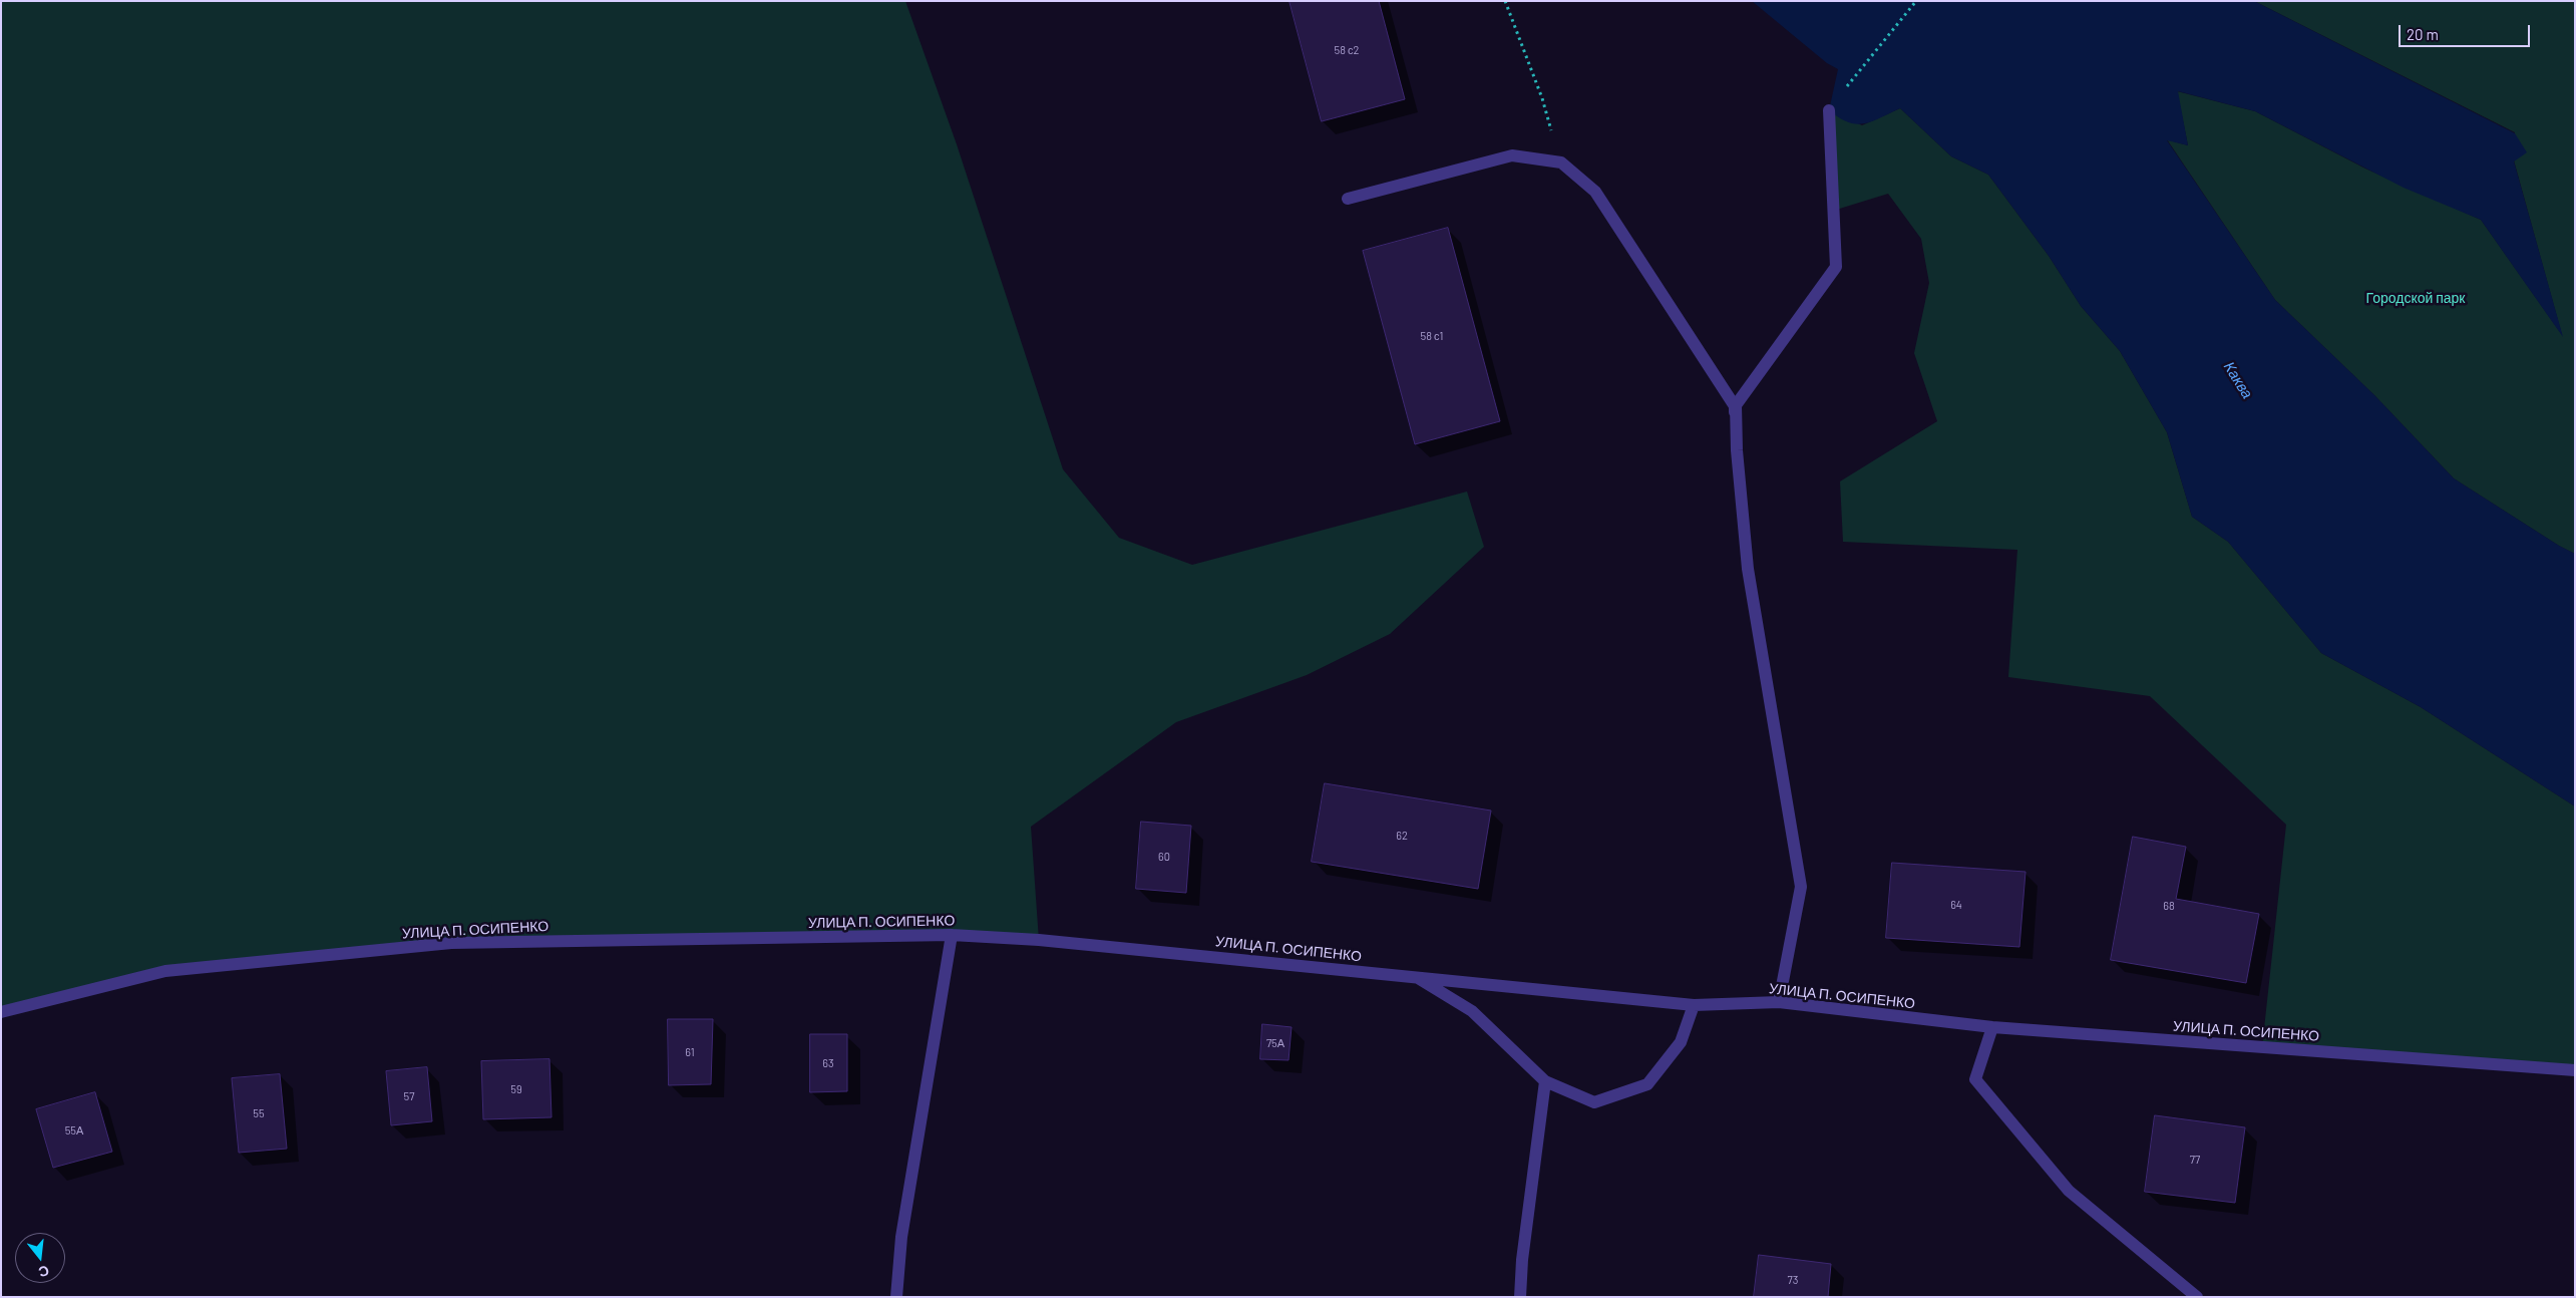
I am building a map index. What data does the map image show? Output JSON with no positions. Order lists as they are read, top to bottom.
{
  "streets": {
    "street": ["УЛИЦА П. ОСИПЕНКО"]
  },
  "water": ["Каква"],
  "parks": ["Городской парк"],
  "house_numbers": [
    "58 с2",
    "58 с1",
    "62",
    "60",
    "64",
    "68",
    "75А",
    "61",
    "63",
    "59",
    "57",
    "55",
    "55А",
    "77",
    "73"
  ],
  "scale_bar": "20 m",
  "north": "bottom"
}
